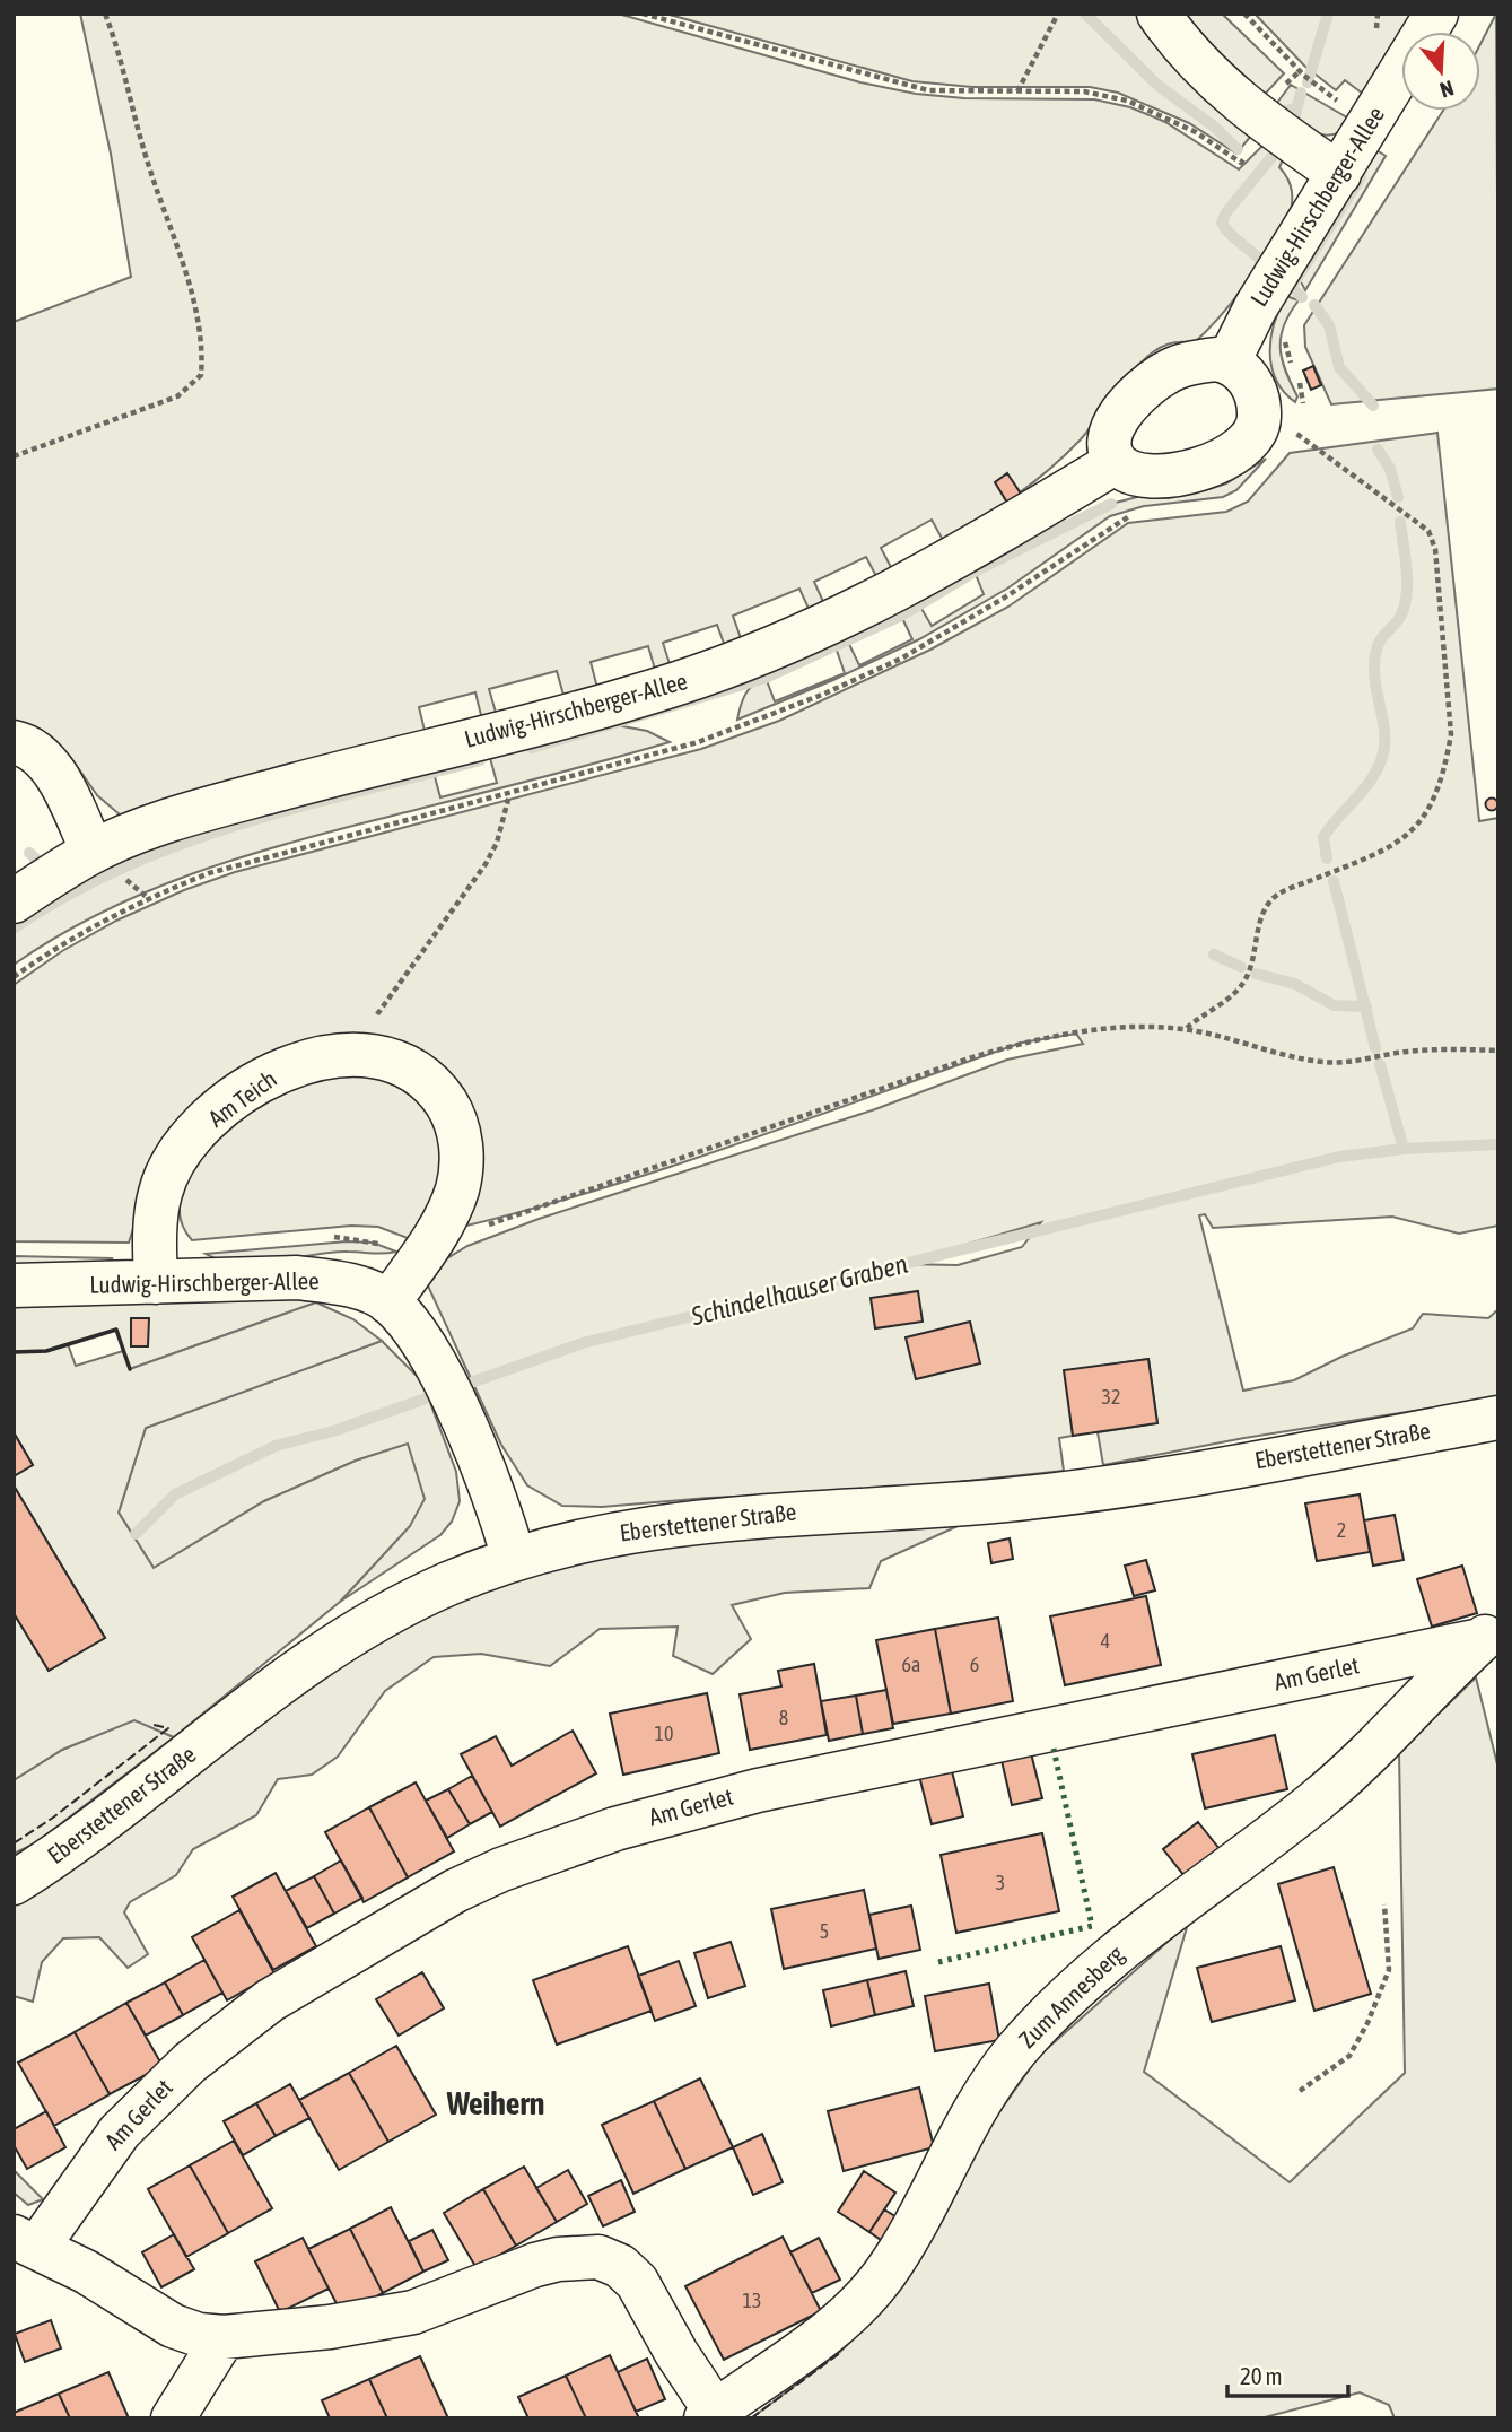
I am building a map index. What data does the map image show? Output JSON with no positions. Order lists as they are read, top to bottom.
{
  "streets": {
    "street": [
      "Ludwig-Hirschberger-Allee",
      "Am Teich",
      "Eberstettener Straße",
      "Am Gerlet",
      "Zum Annesberg"
    ]
  },
  "crossings": [
    ["Ludwig-Hirschberger-Allee", "Am Teich"],
    ["Ludwig-Hirschberger-Allee", "Eberstettener Straße"],
    ["Am Gerlet", "Zum Annesberg"]
  ],
  "districts": ["Weihern"],
  "water": ["Schindelhauser Graben"],
  "house_numbers": [
    "32",
    "2",
    "4",
    "6a",
    "6",
    "8",
    "10",
    "3",
    "5",
    "13"
  ],
  "scale_bar": "20 m",
  "north": "bottom"
}
